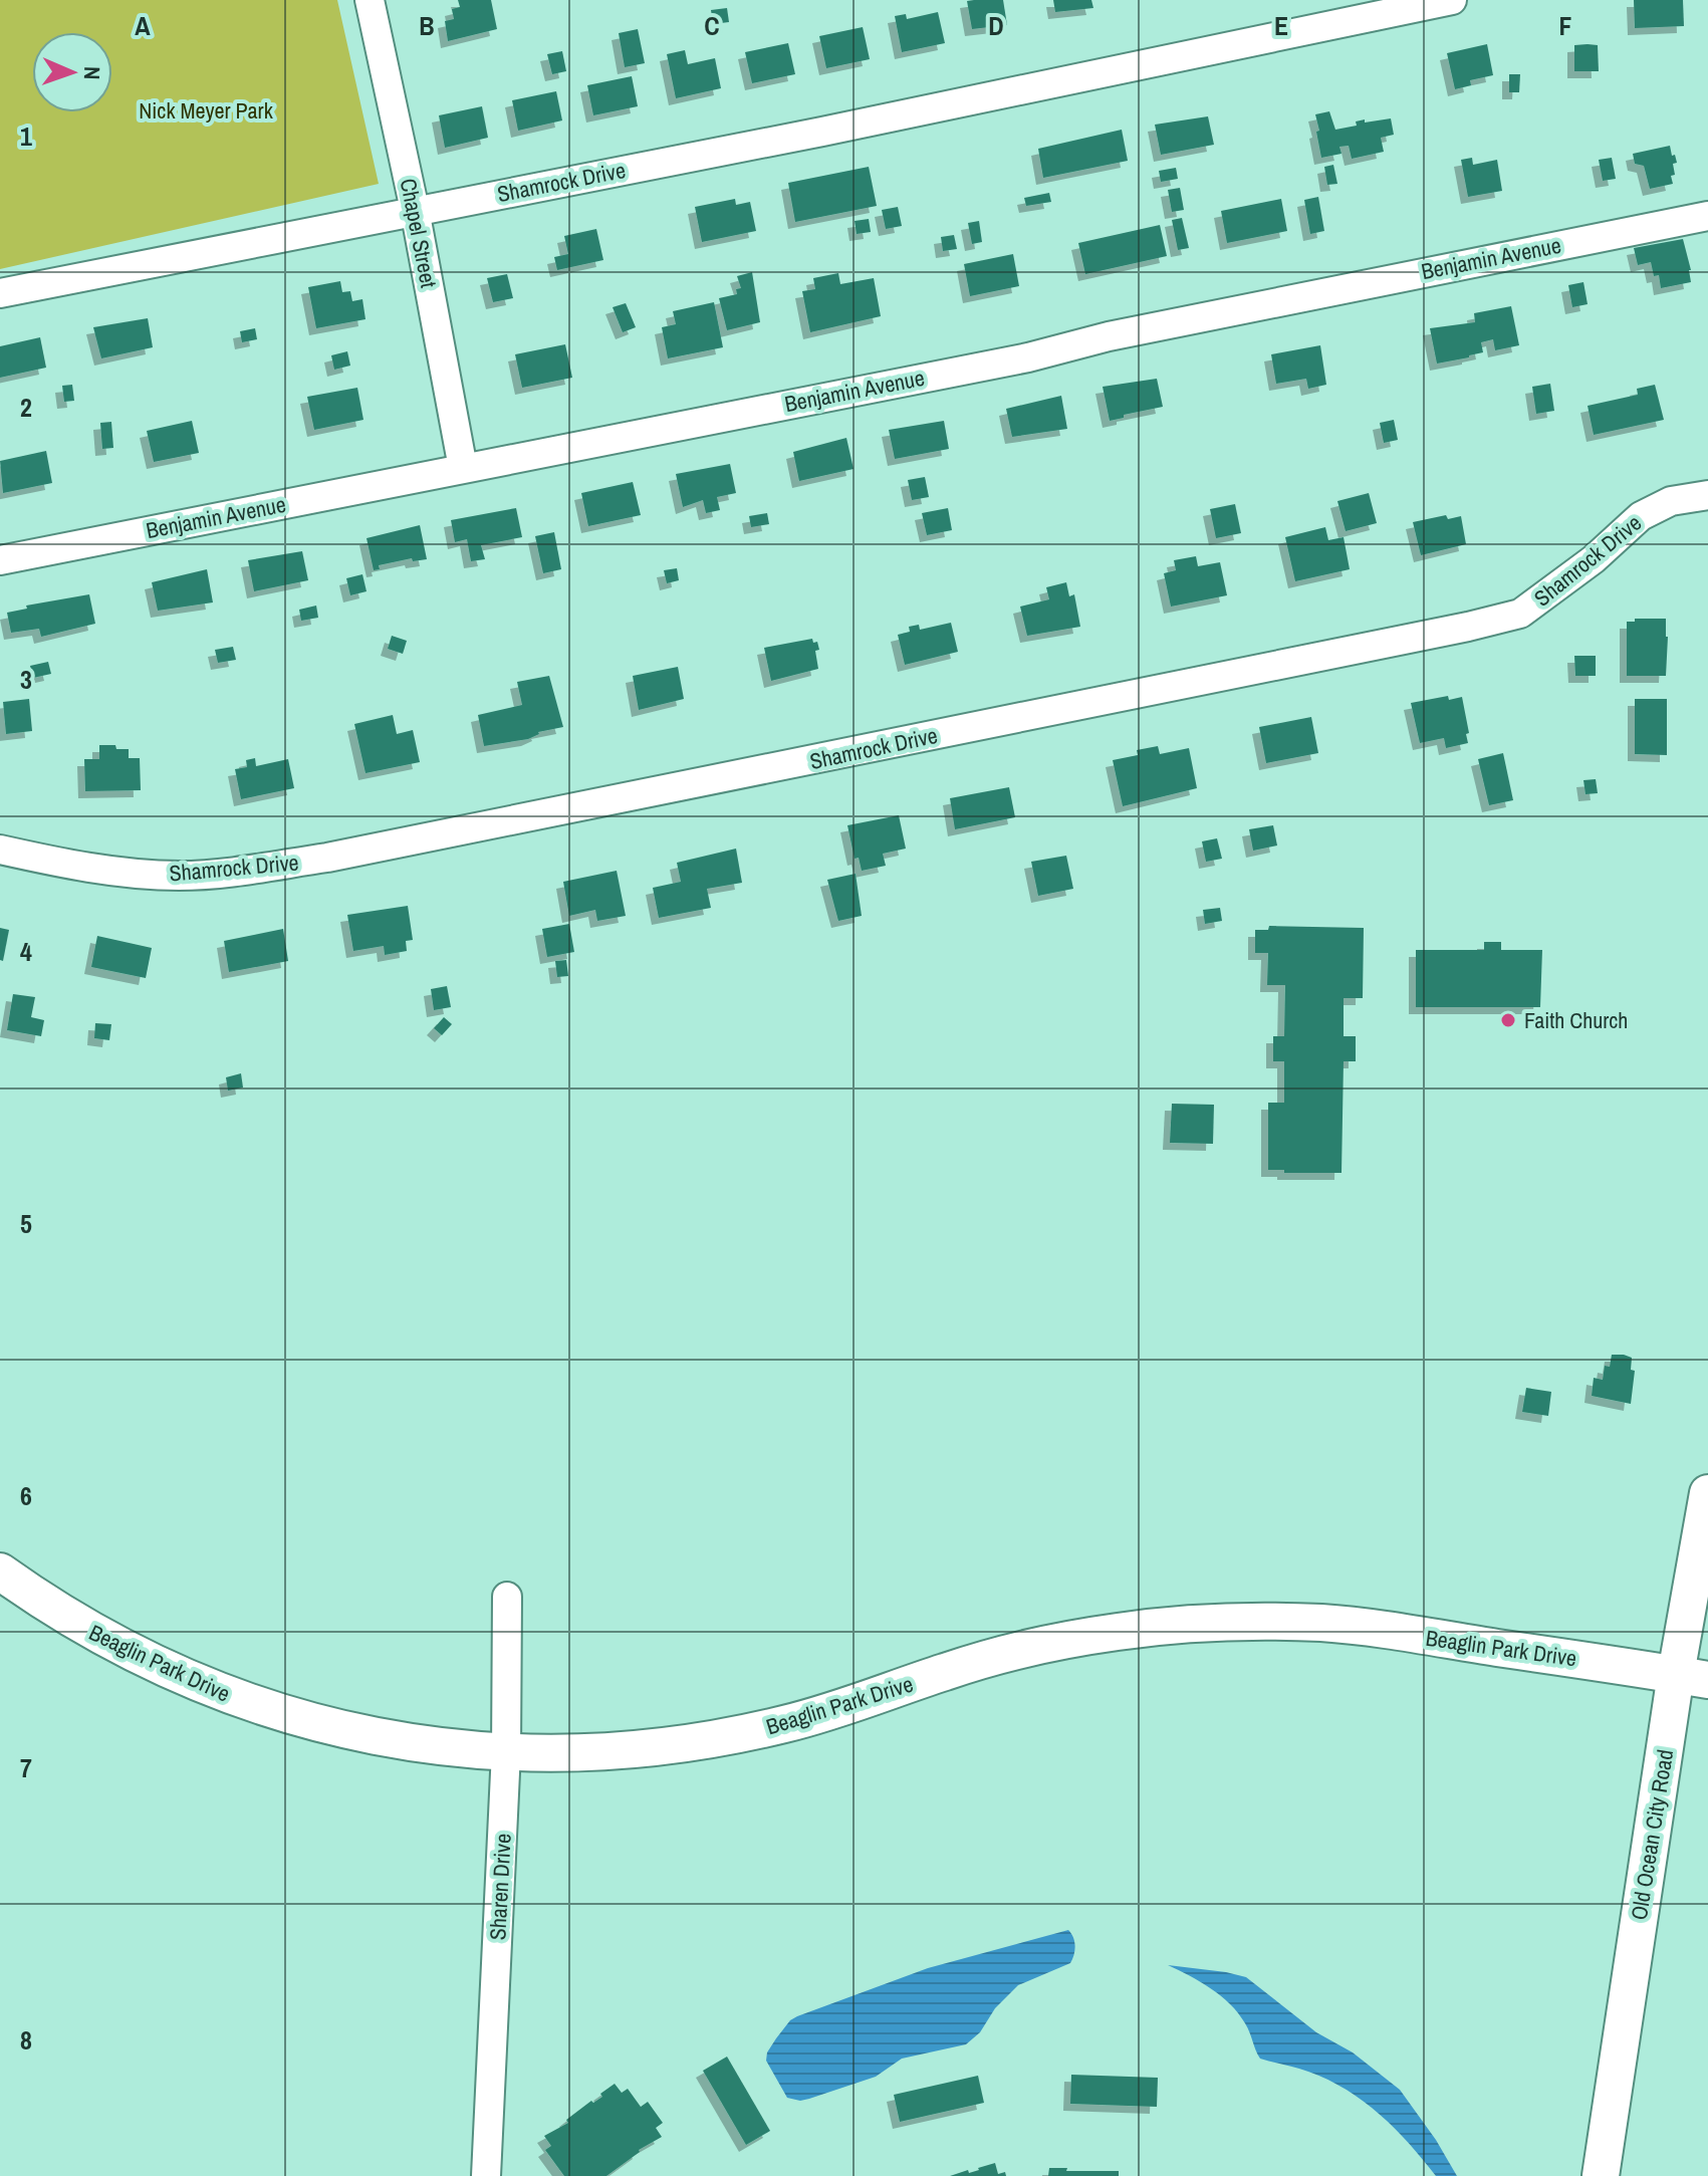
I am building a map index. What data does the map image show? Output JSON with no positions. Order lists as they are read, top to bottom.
{
  "streets": {
    "main road": ["Beaglin Park Drive", "Old Ocean City Road"],
    "street": [
      "Shamrock Drive",
      "Chapel Street",
      "Benjamin Avenue",
      "Sharen Drive"
    ]
  },
  "crossings": [
    ["Shamrock Drive", "Chapel Street"],
    ["Chapel Street", "Benjamin Avenue"],
    ["Beaglin Park Drive", "Old Ocean City Road"],
    ["Beaglin Park Drive", "Sharen Drive"]
  ],
  "parks": ["Nick Meyer Park"],
  "places": ["Faith Church"],
  "north": "right",
  "grid": {
    "columns": [
      "A",
      "B",
      "C",
      "D",
      "E",
      "F"
    ],
    "rows": [
      "1",
      "2",
      "3",
      "4",
      "5",
      "6",
      "7",
      "8"
    ]
  }
}
